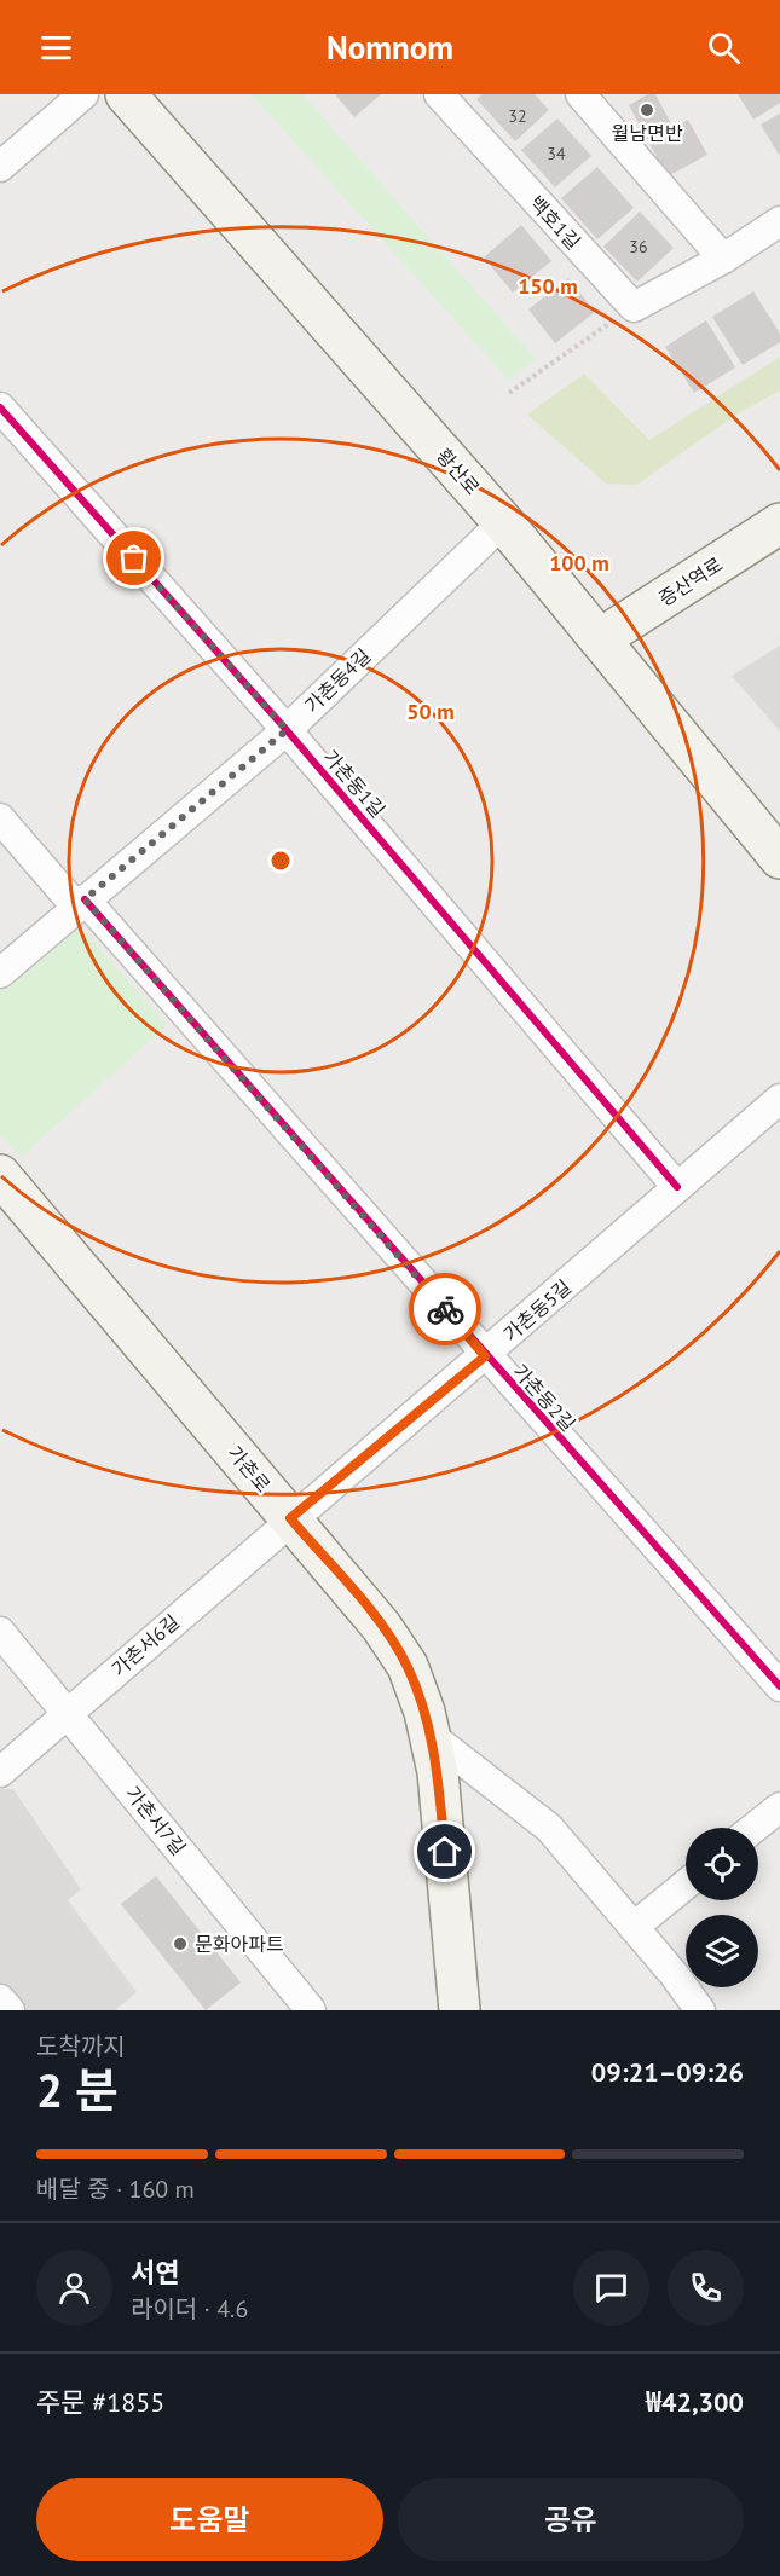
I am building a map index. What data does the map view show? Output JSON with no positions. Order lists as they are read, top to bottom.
{
  "streets": {
    "main road": ["황산로", "증산역로", "가촌로"],
    "street": [
      "백호1길",
      "가촌동4길",
      "가촌동1길",
      "가촌동5길",
      "가촌동2길",
      "가촌서6길",
      "가촌서7길"
    ]
  },
  "crossings": [
    ["황산로", "증산역로"],
    ["황산로", "가촌동4길"],
    ["가촌동4길", "가촌동1길"],
    ["가촌동4길", "가촌동2길"],
    ["가촌동1길", "가촌동5길"],
    ["가촌동5길", "가촌동2길"],
    ["가촌동5길", "가촌로"],
    ["가촌동5길", "가촌서6길"],
    ["가촌로", "가촌서6길"],
    ["가촌서6길", "가촌서7길"]
  ],
  "places": ["월남면반", "문화아파트"],
  "house_numbers": ["32", "34", "36"],
  "page": {
    "header": "Nomnom",
    "heading": ["2 분", "도착까지", "09:21–09:26"],
    "panel": [
      "서연",
      "라이더 · 4.6",
      "주문 #1855",
      "₩42,300"
    ],
    "bar": "배달 중 · 160 m",
    "buttons": ["도움말", "공유"]
  },
  "rings": ["150 m", "100 m", "50 m"]
}
